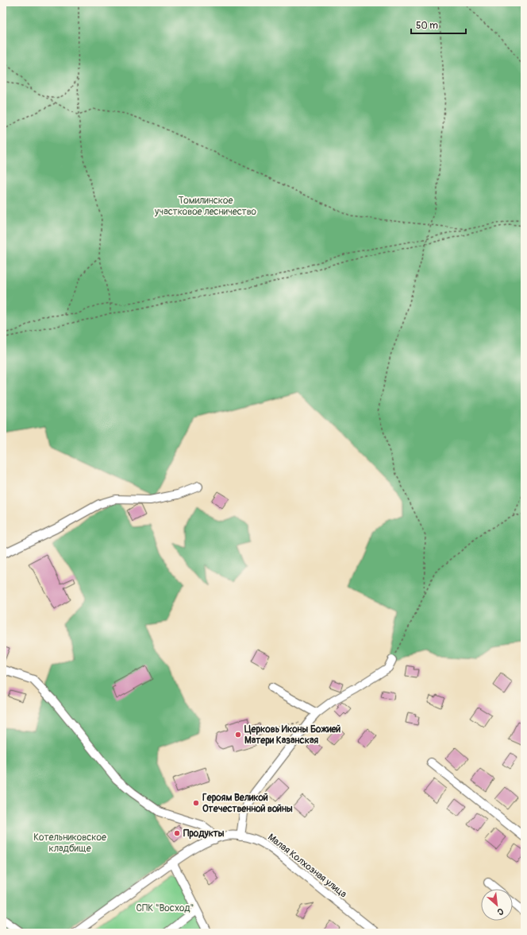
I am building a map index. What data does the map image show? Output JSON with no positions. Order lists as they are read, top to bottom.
{
  "streets": {
    "street": ["Малая Колхозная улица"]
  },
  "parks": ["Томилинское участковое лесничество", "Котельниковское кладбище", "СПК \"Восход\""],
  "places": ["Церковь Иконы Божией Матери Казанская", "Героям Великой Отечественной войны", "Продукты"],
  "scale_bar": "50 m",
  "north": "bottom right"
}
